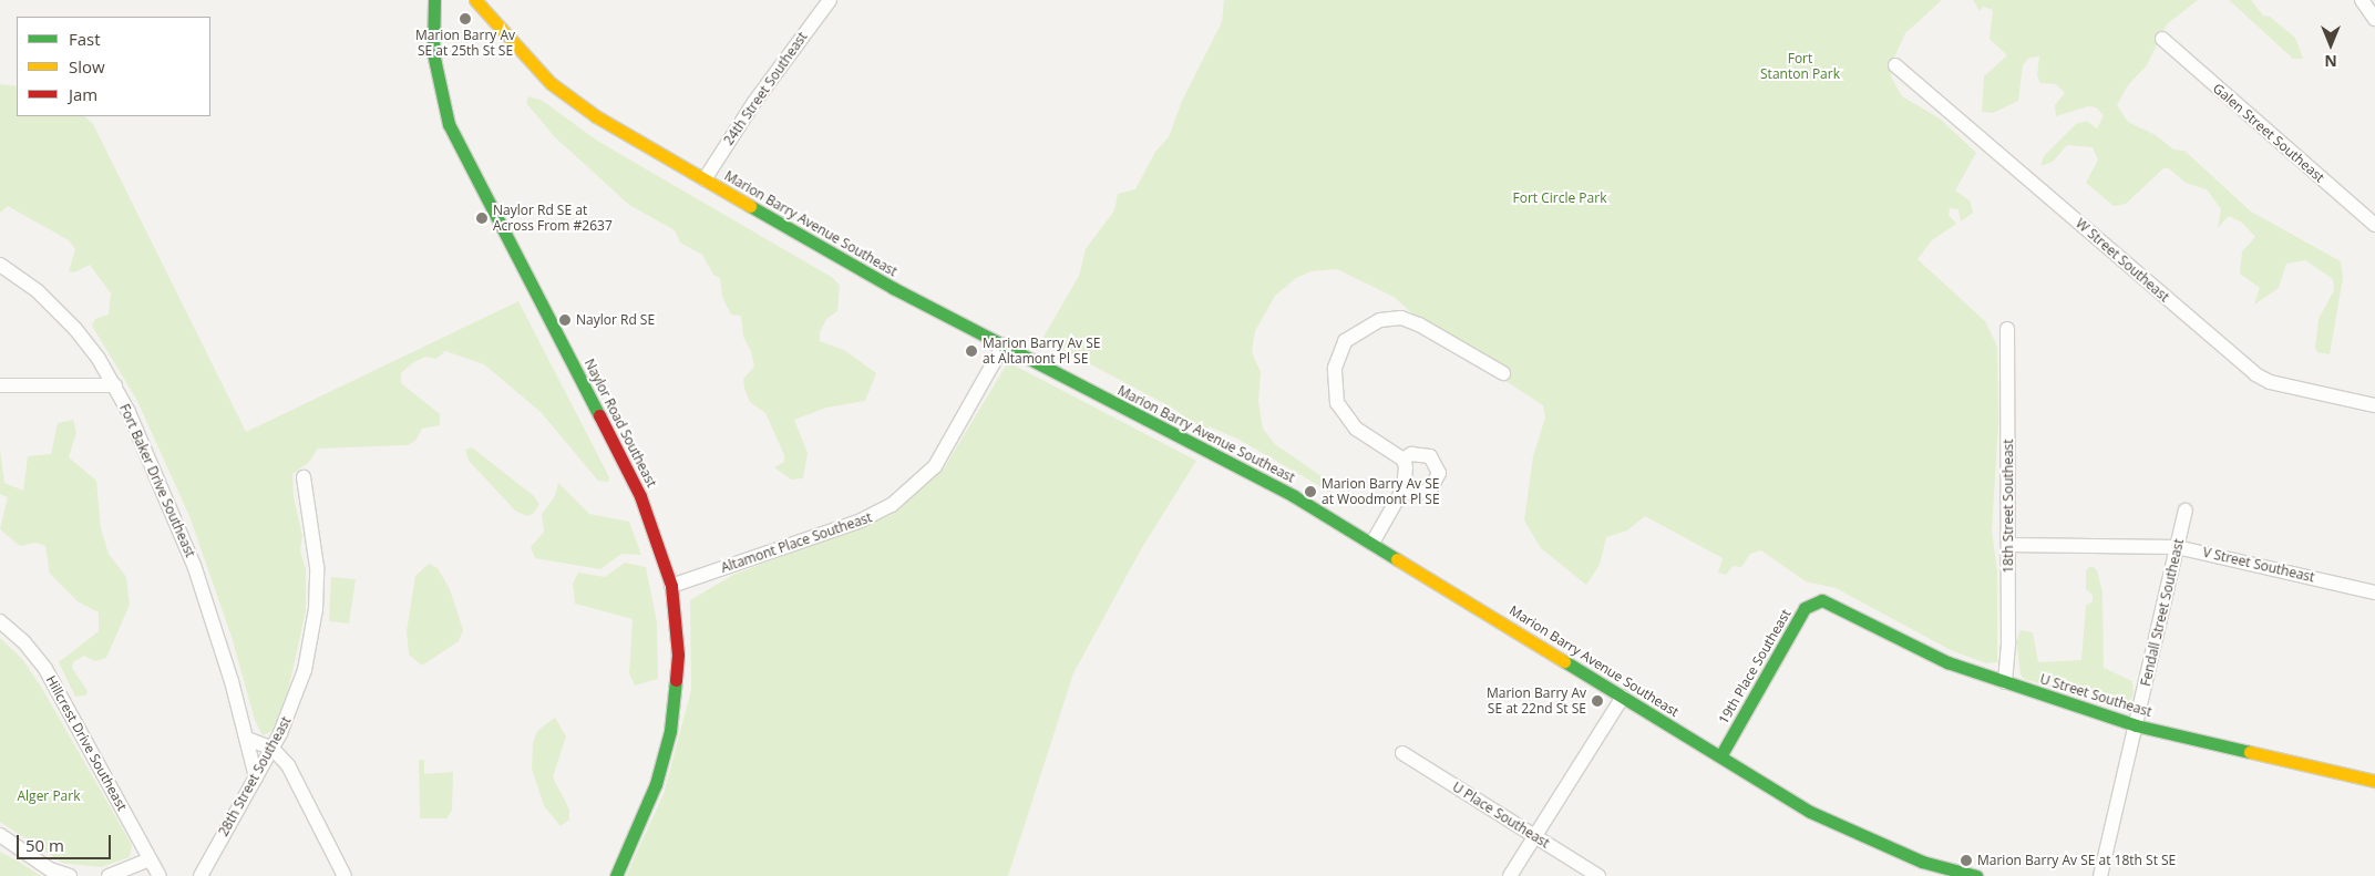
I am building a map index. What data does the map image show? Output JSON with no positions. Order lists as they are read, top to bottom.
{
  "streets": {
    "main road": [
      "Marion Barry Avenue Southeast",
      "Naylor Road Southeast",
      "19th Place Southeast",
      "U Street Southeast"
    ],
    "street": [
      "24th Street Southeast",
      "Galen Street Southeast",
      "W Street Southeast",
      "Fort Baker Drive Southeast",
      "18th Street Southeast",
      "Altamont Place Southeast",
      "V Street Southeast",
      "Fendall Street Southeast",
      "Hillcrest Drive Southeast",
      "28th Street Southeast",
      "U Place Southeast"
    ]
  },
  "crossings": [
    ["24th Street Southeast", "Marion Barry Avenue Southeast"],
    ["Marion Barry Avenue Southeast", "Altamont Place Southeast"],
    ["Marion Barry Avenue Southeast", "19th Place Southeast"],
    ["Naylor Road Southeast", "Altamont Place Southeast"],
    ["Fort Baker Drive Southeast", "28th Street Southeast"],
    ["18th Street Southeast", "V Street Southeast"],
    ["18th Street Southeast", "U Street Southeast"],
    ["V Street Southeast", "Fendall Street Southeast"],
    ["Fendall Street Southeast", "U Street Southeast"],
    ["19th Place Southeast", "U Street Southeast"]
  ],
  "parks": ["Fort Stanton Park", "Fort Circle Park", "Alger Park"],
  "places": [
    "Marion Barry Av SE at 25th St SE",
    "Naylor Rd SE at Across From #2637",
    "Naylor Rd SE",
    "Marion Barry Av SE at Altamont Pl SE",
    "Marion Barry Av SE at Woodmont Pl SE",
    "Marion Barry Av SE at 22nd St SE",
    "Marion Barry Av SE at 18th St SE"
  ],
  "legend": ["Fast", "Slow", "Jam"],
  "scale_bar": "50 m",
  "north": "bottom"
}
